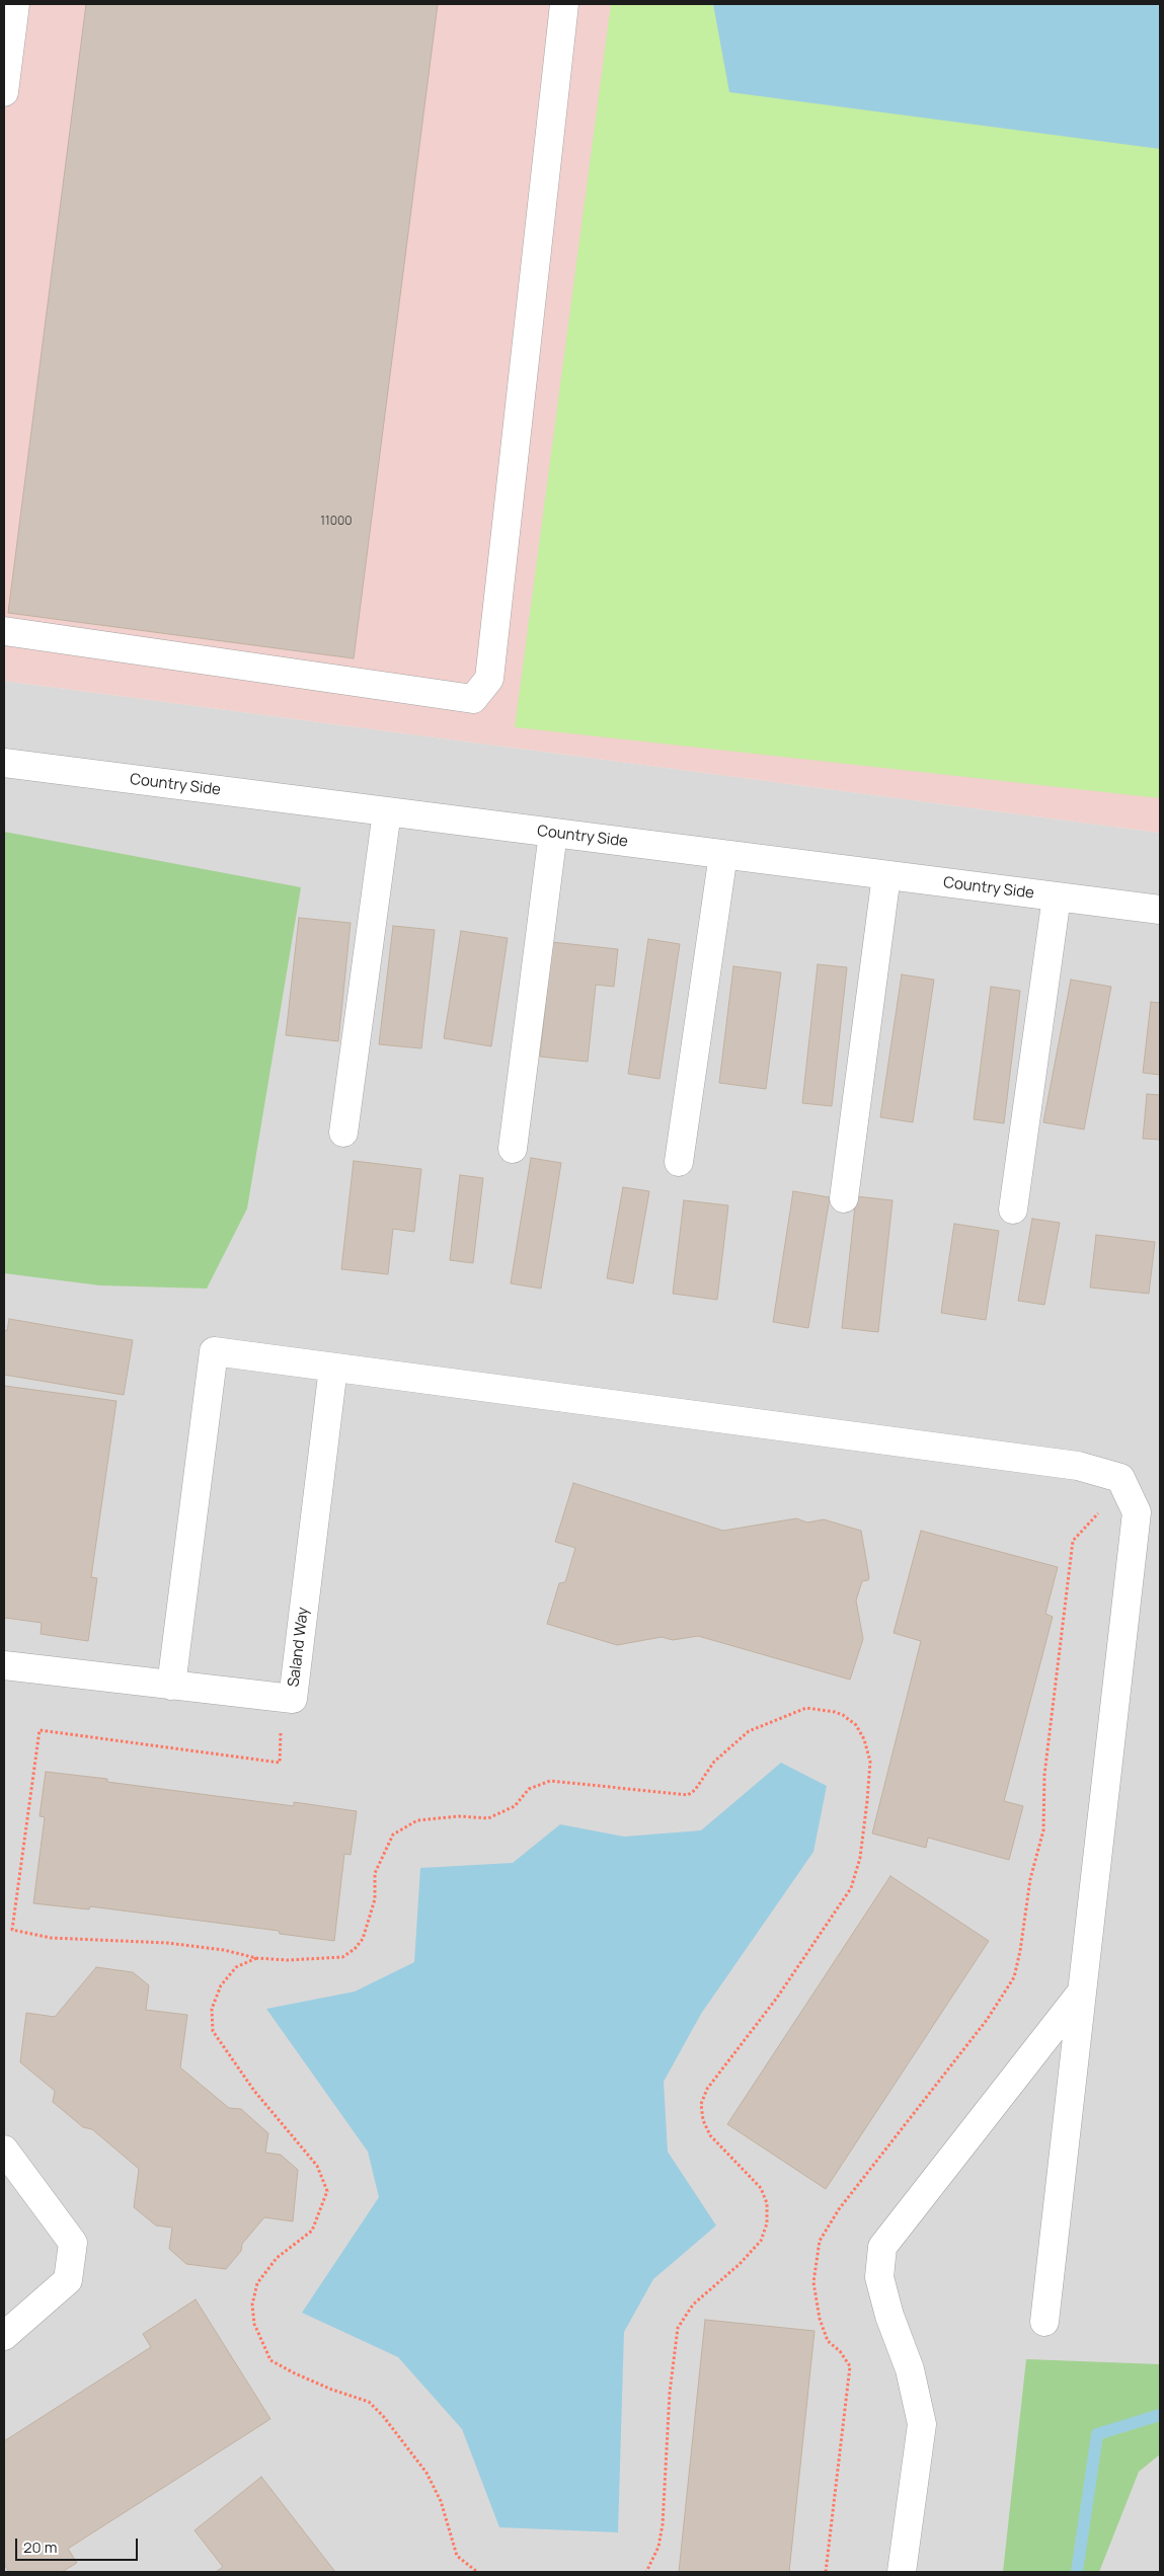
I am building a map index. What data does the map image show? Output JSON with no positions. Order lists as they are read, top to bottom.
{
  "streets": {
    "street": ["Country Side", "Saland Way"]
  },
  "house_numbers": ["11000"],
  "scale_bar": "20 m"
}
